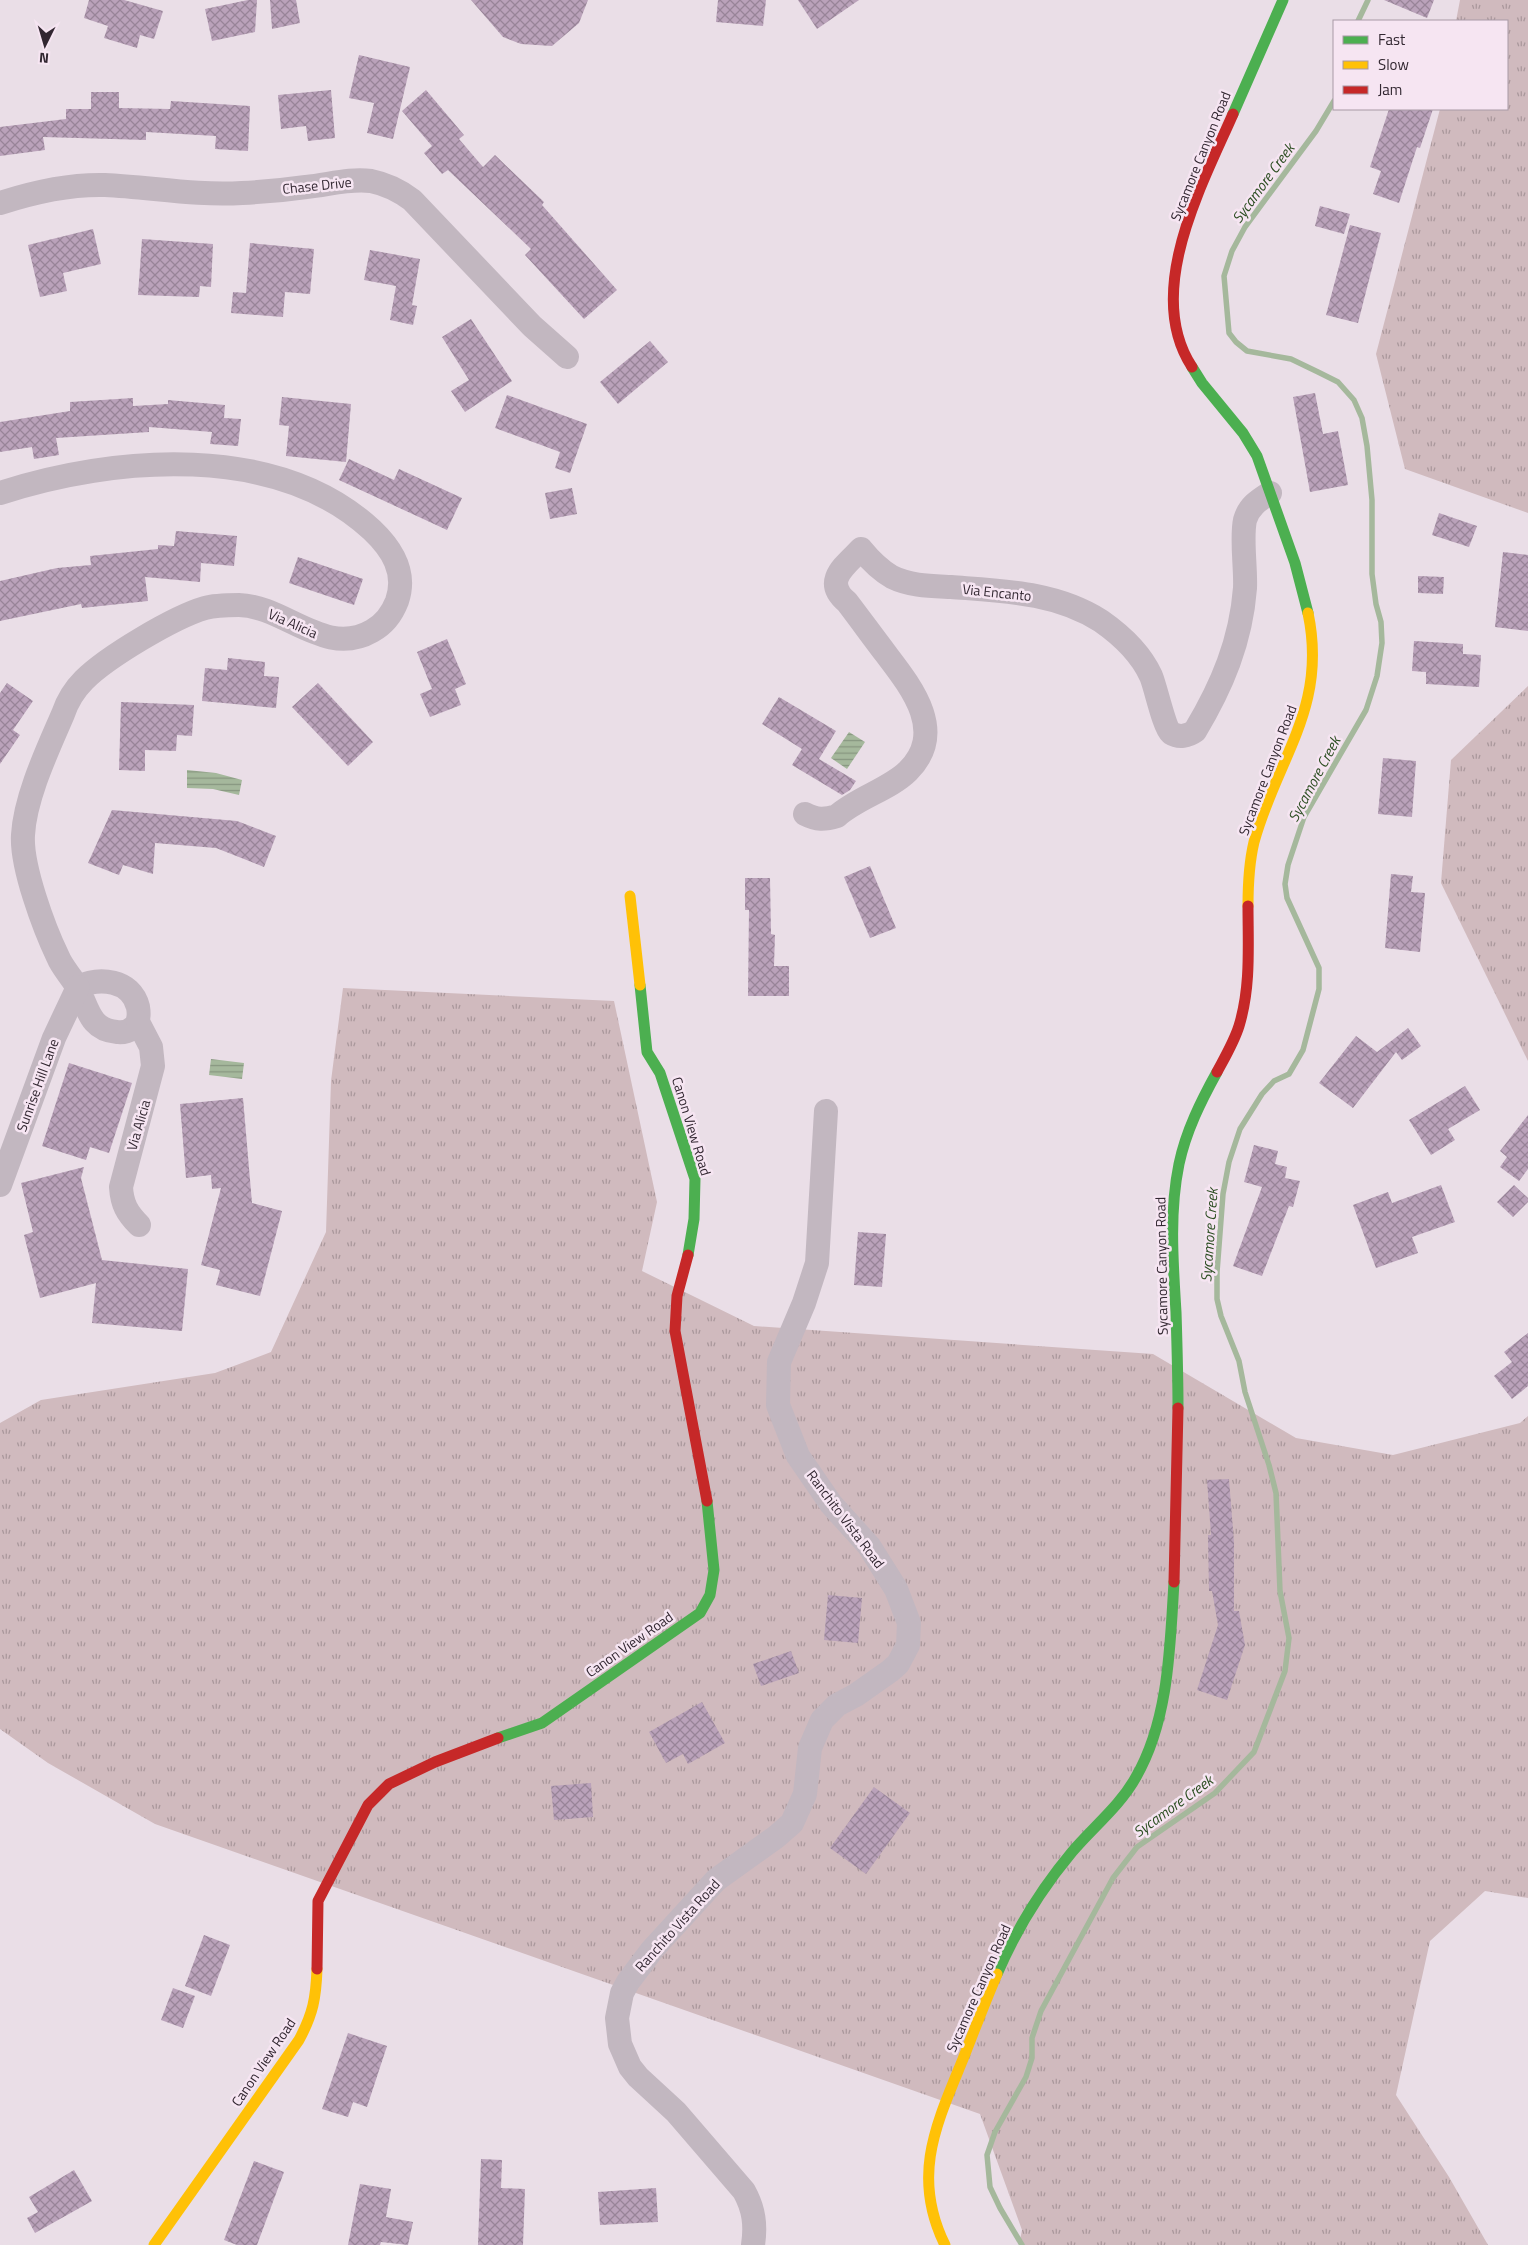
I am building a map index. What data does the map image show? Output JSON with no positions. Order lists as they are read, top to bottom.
{
  "streets": {
    "main road": ["Sycamore Canyon Road", "Canon View Road"],
    "street": [
      "Chase Drive",
      "Via Encanto",
      "Via Alicia",
      "Sunrise Hill Lane",
      "Ranchito Vista Road"
    ]
  },
  "crossings": [
    ["Sycamore Canyon Road", "Via Encanto"],
    ["Via Alicia", "Sunrise Hill Lane"]
  ],
  "water": ["Sycamore Creek"],
  "legend": ["Fast", "Slow", "Jam"],
  "north": "bottom"
}
